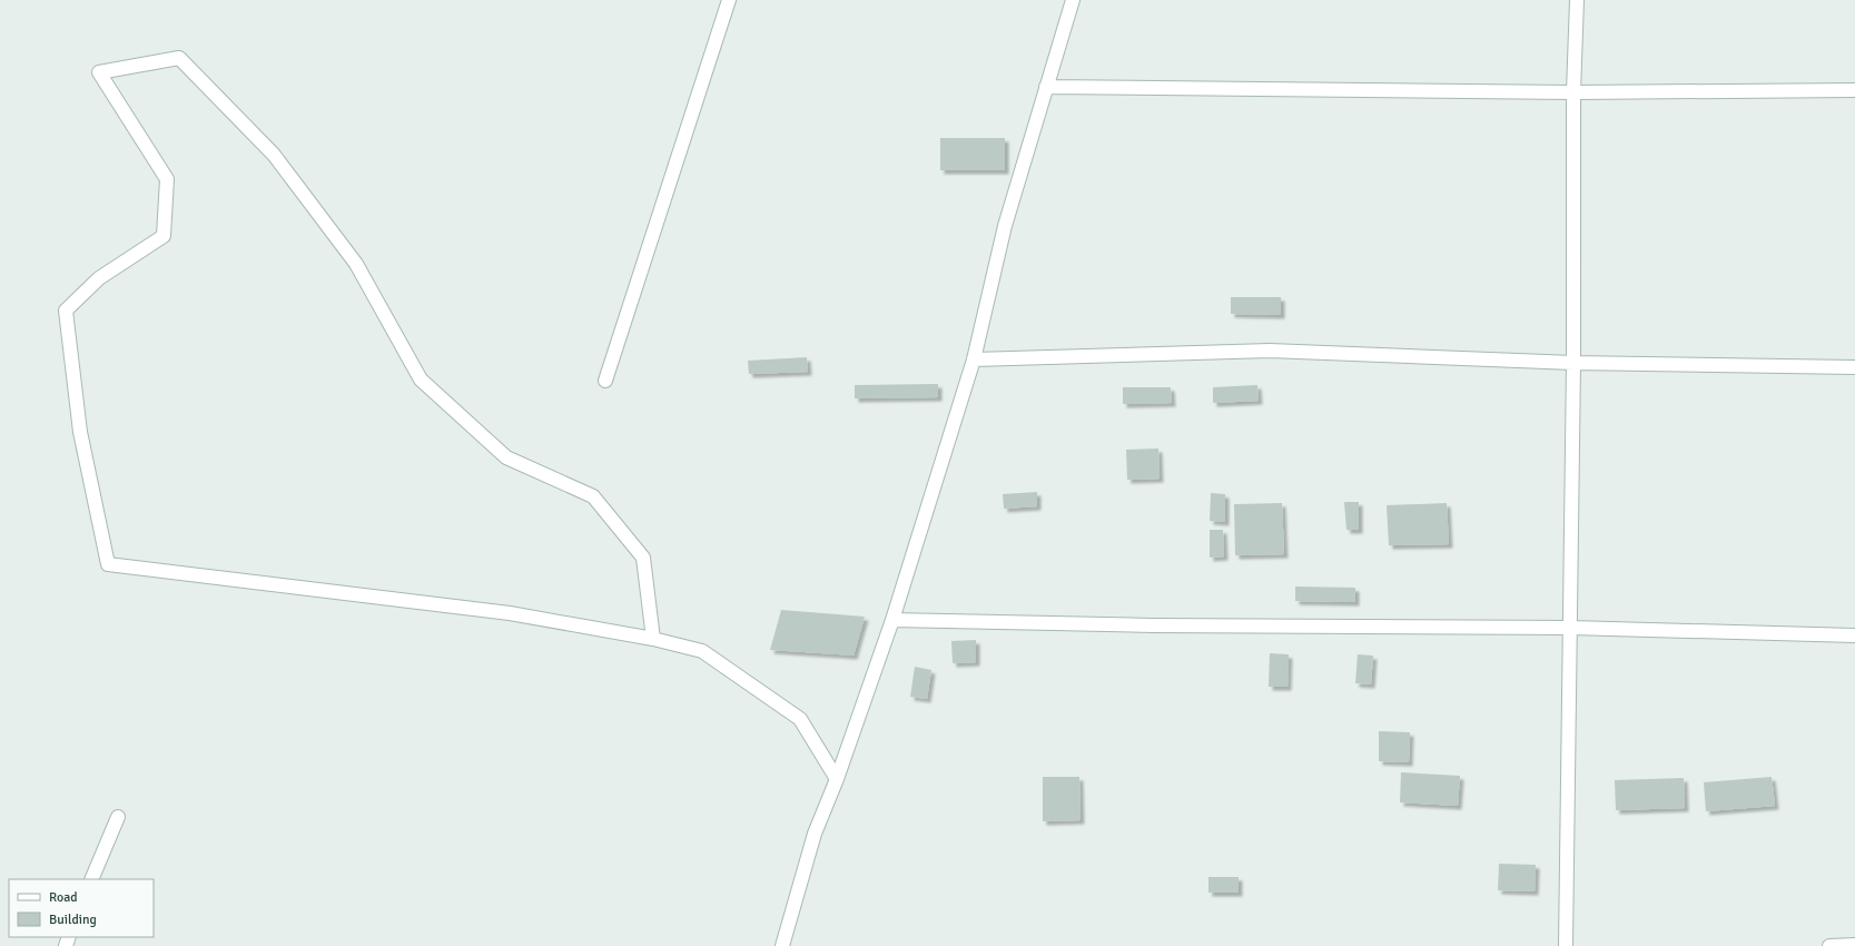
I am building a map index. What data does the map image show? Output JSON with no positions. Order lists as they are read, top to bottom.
{
  "legend": ["Road", "Building"]
}
